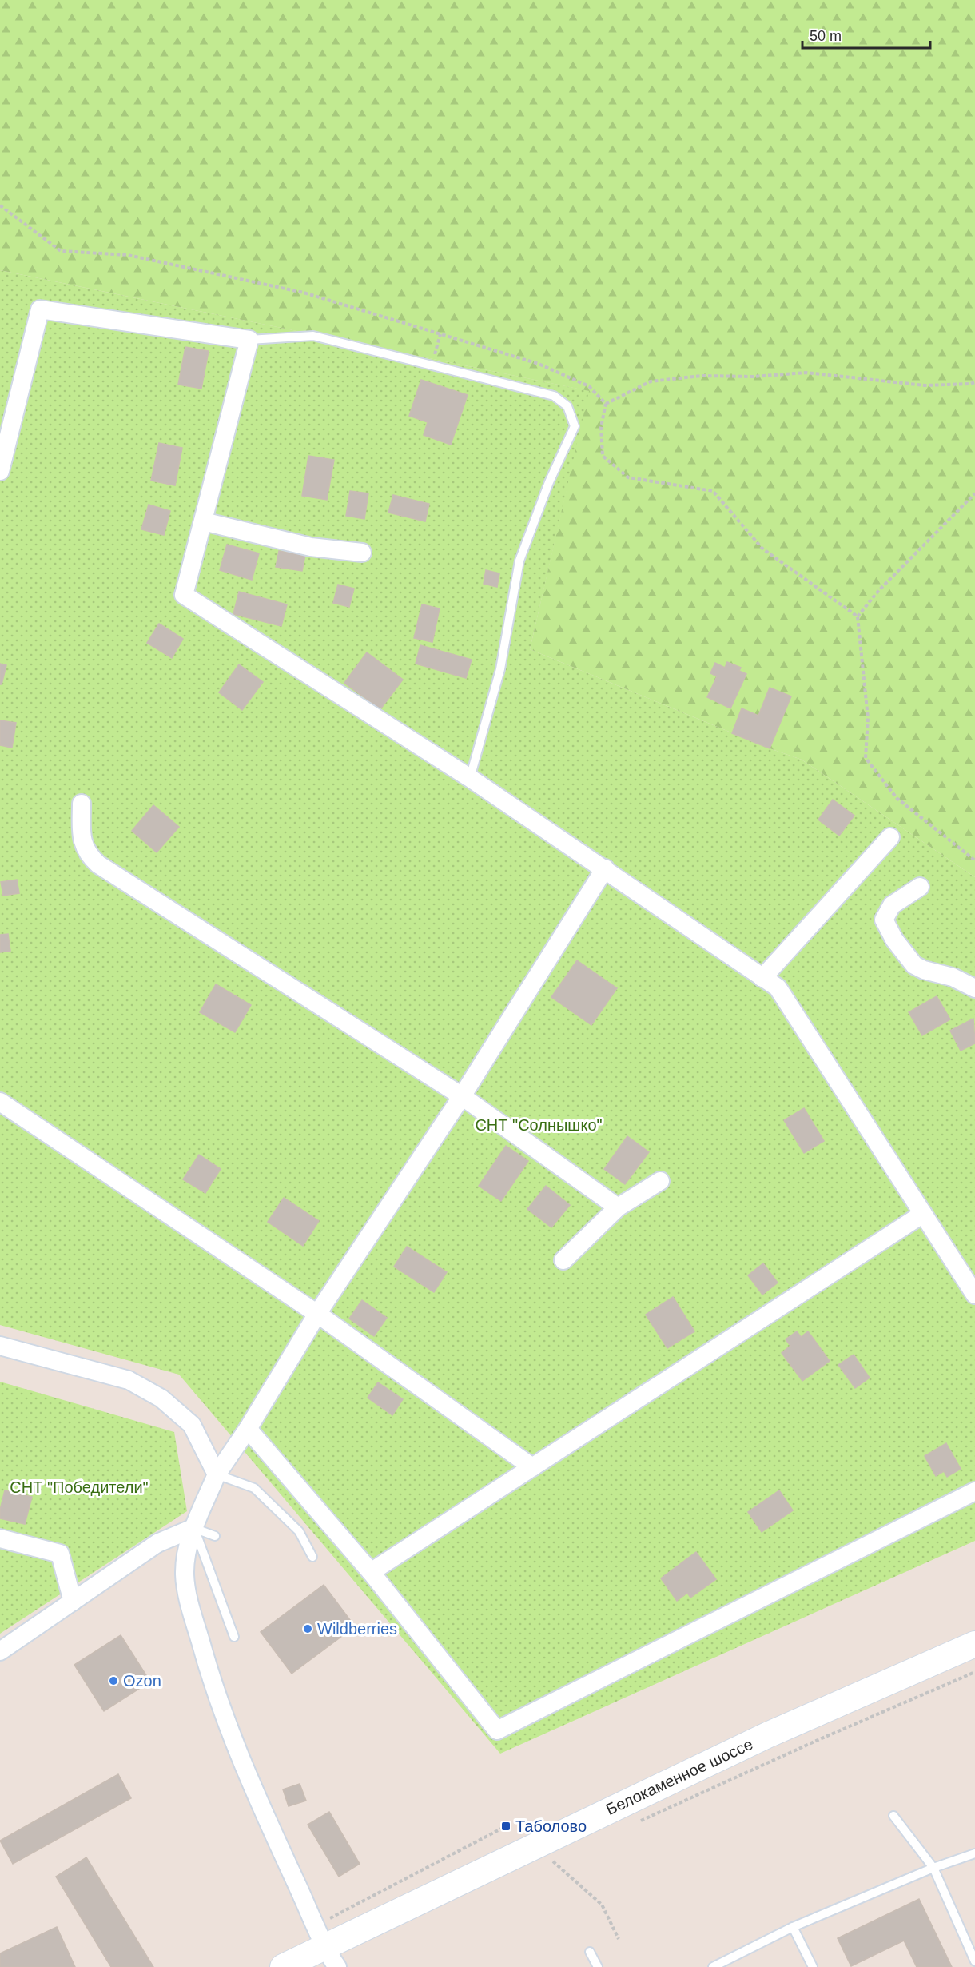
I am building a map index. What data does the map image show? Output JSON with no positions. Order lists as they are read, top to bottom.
{
  "streets": {
    "main road": ["Белокаменное шоссе"]
  },
  "parks": ["СНТ \"Солнышко\"", "СНТ \"Победители\""],
  "places": {
    "other": ["Wildberries", "Ozon"],
    "transit": ["Таболово"]
  },
  "scale_bar": "50 m"
}
